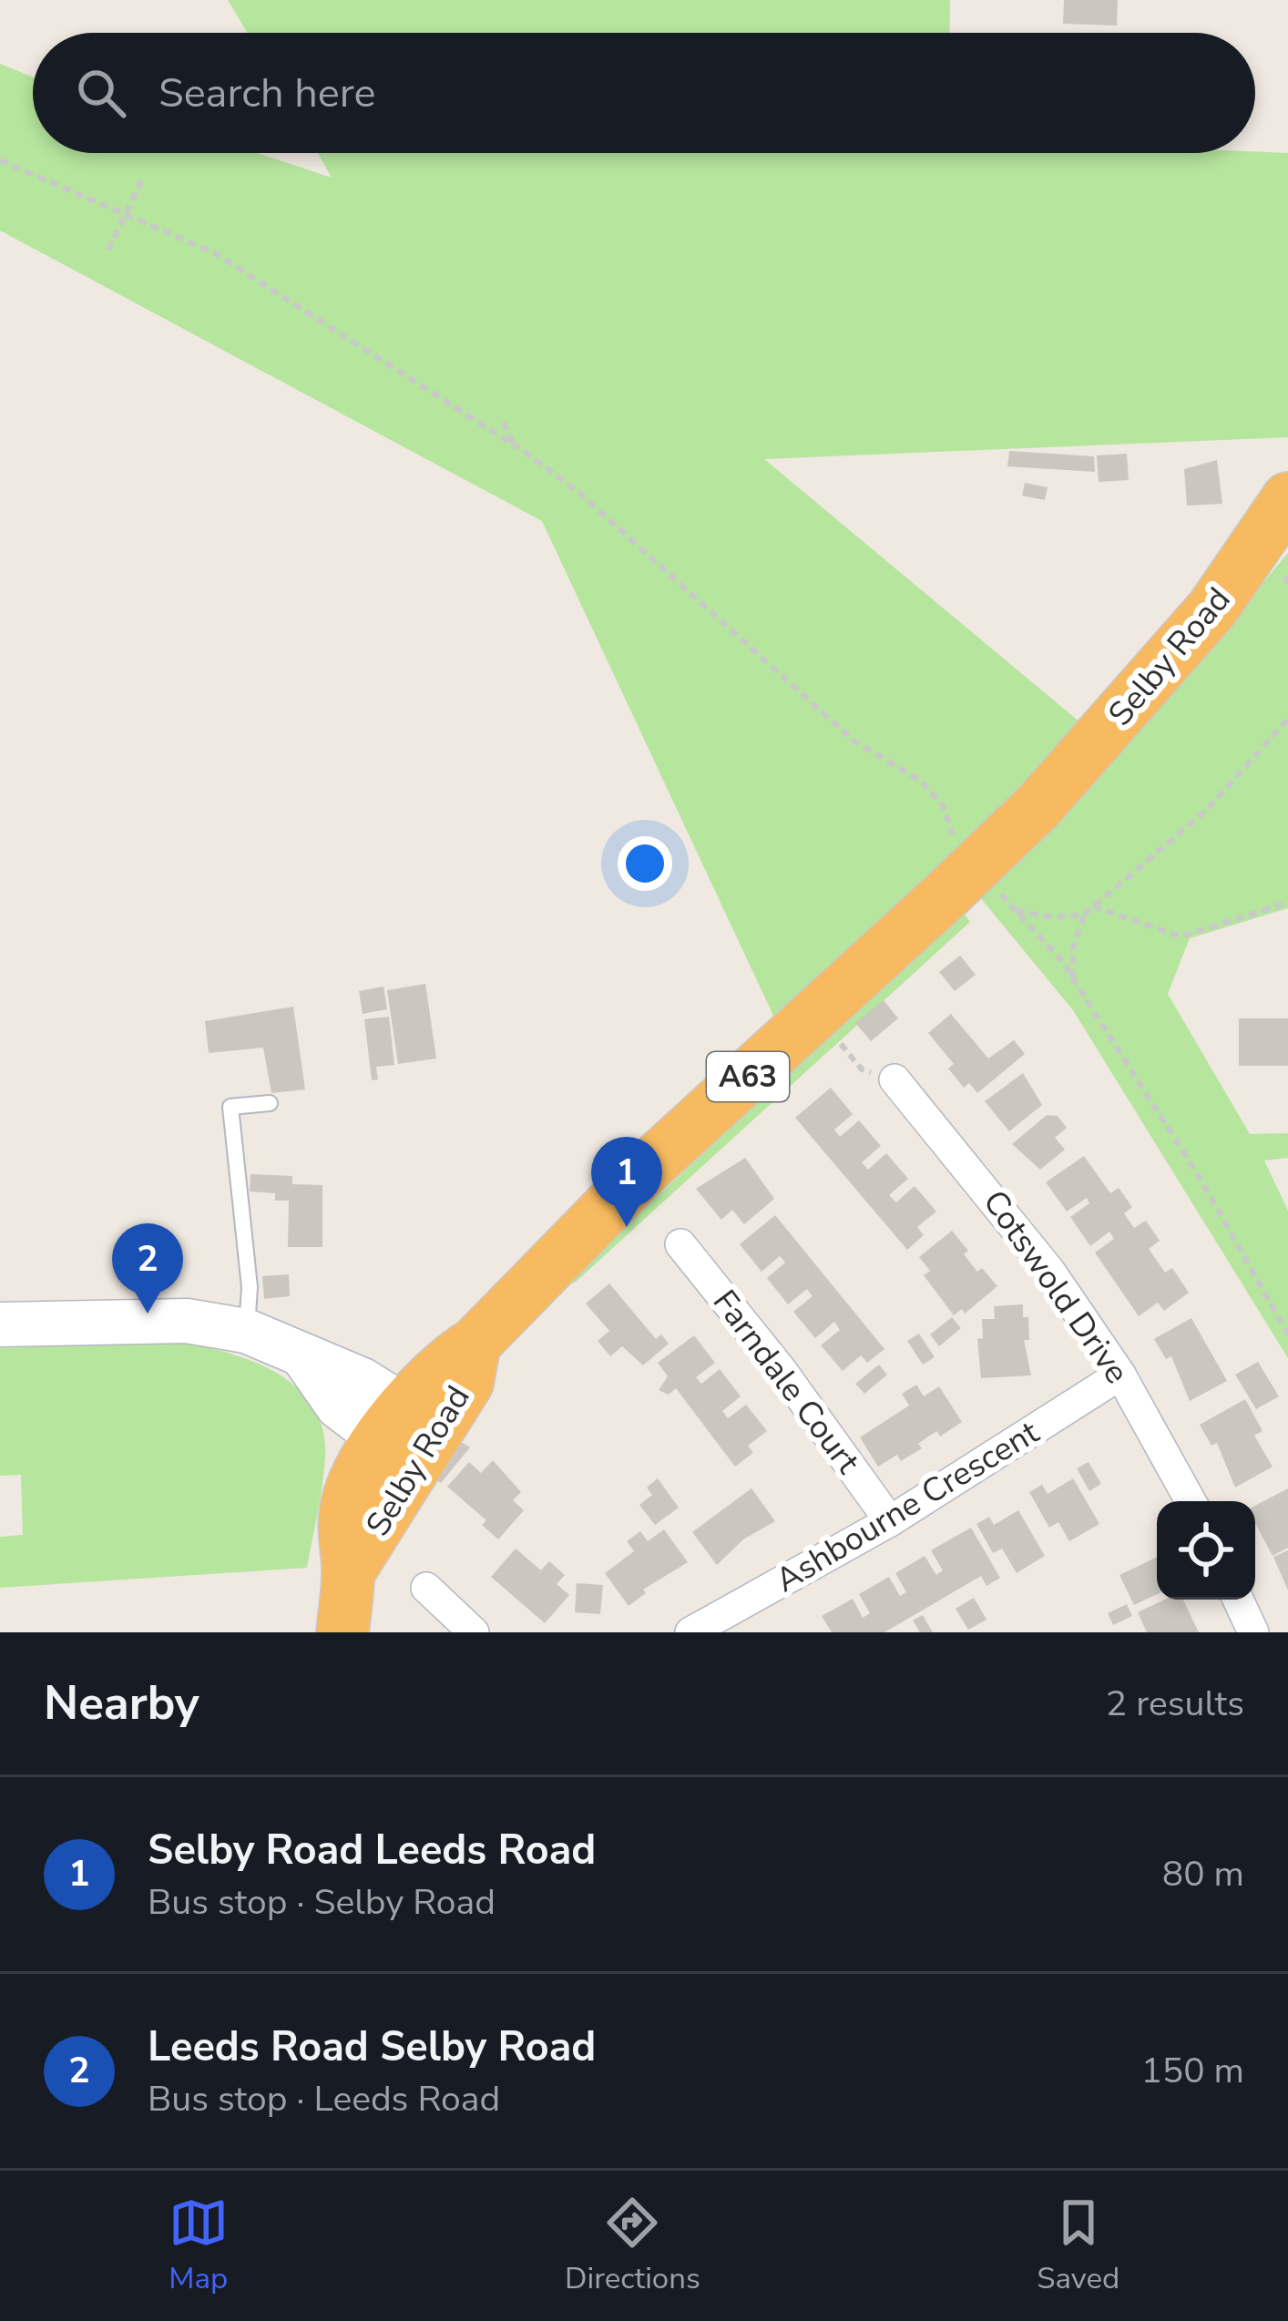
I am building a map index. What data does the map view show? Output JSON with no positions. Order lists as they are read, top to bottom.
{
  "streets": {
    "highway": ["Selby Road", "A63"],
    "street": ["Cotswold Drive", "Farndale Court", "Ashbourne Crescent"]
  },
  "crossings": [
    ["Cotswold Drive", "Ashbourne Crescent"],
    ["Farndale Court", "Ashbourne Crescent"]
  ],
  "page": {
    "search": "Search here",
    "pins": ["1", "2"],
    "heading": ["Nearby", "2 results"],
    "list": [
      {
        "mark": "1",
        "name": "Selby Road Leeds Road",
        "note": "Bus stop · Selby Road",
        "value": "80 m"
      },
      {
        "mark": "2",
        "name": "Leeds Road Selby Road",
        "note": "Bus stop · Leeds Road",
        "value": "150 m"
      }
    ],
    "nav": ["Map", "Directions", "Saved"]
  }
}
